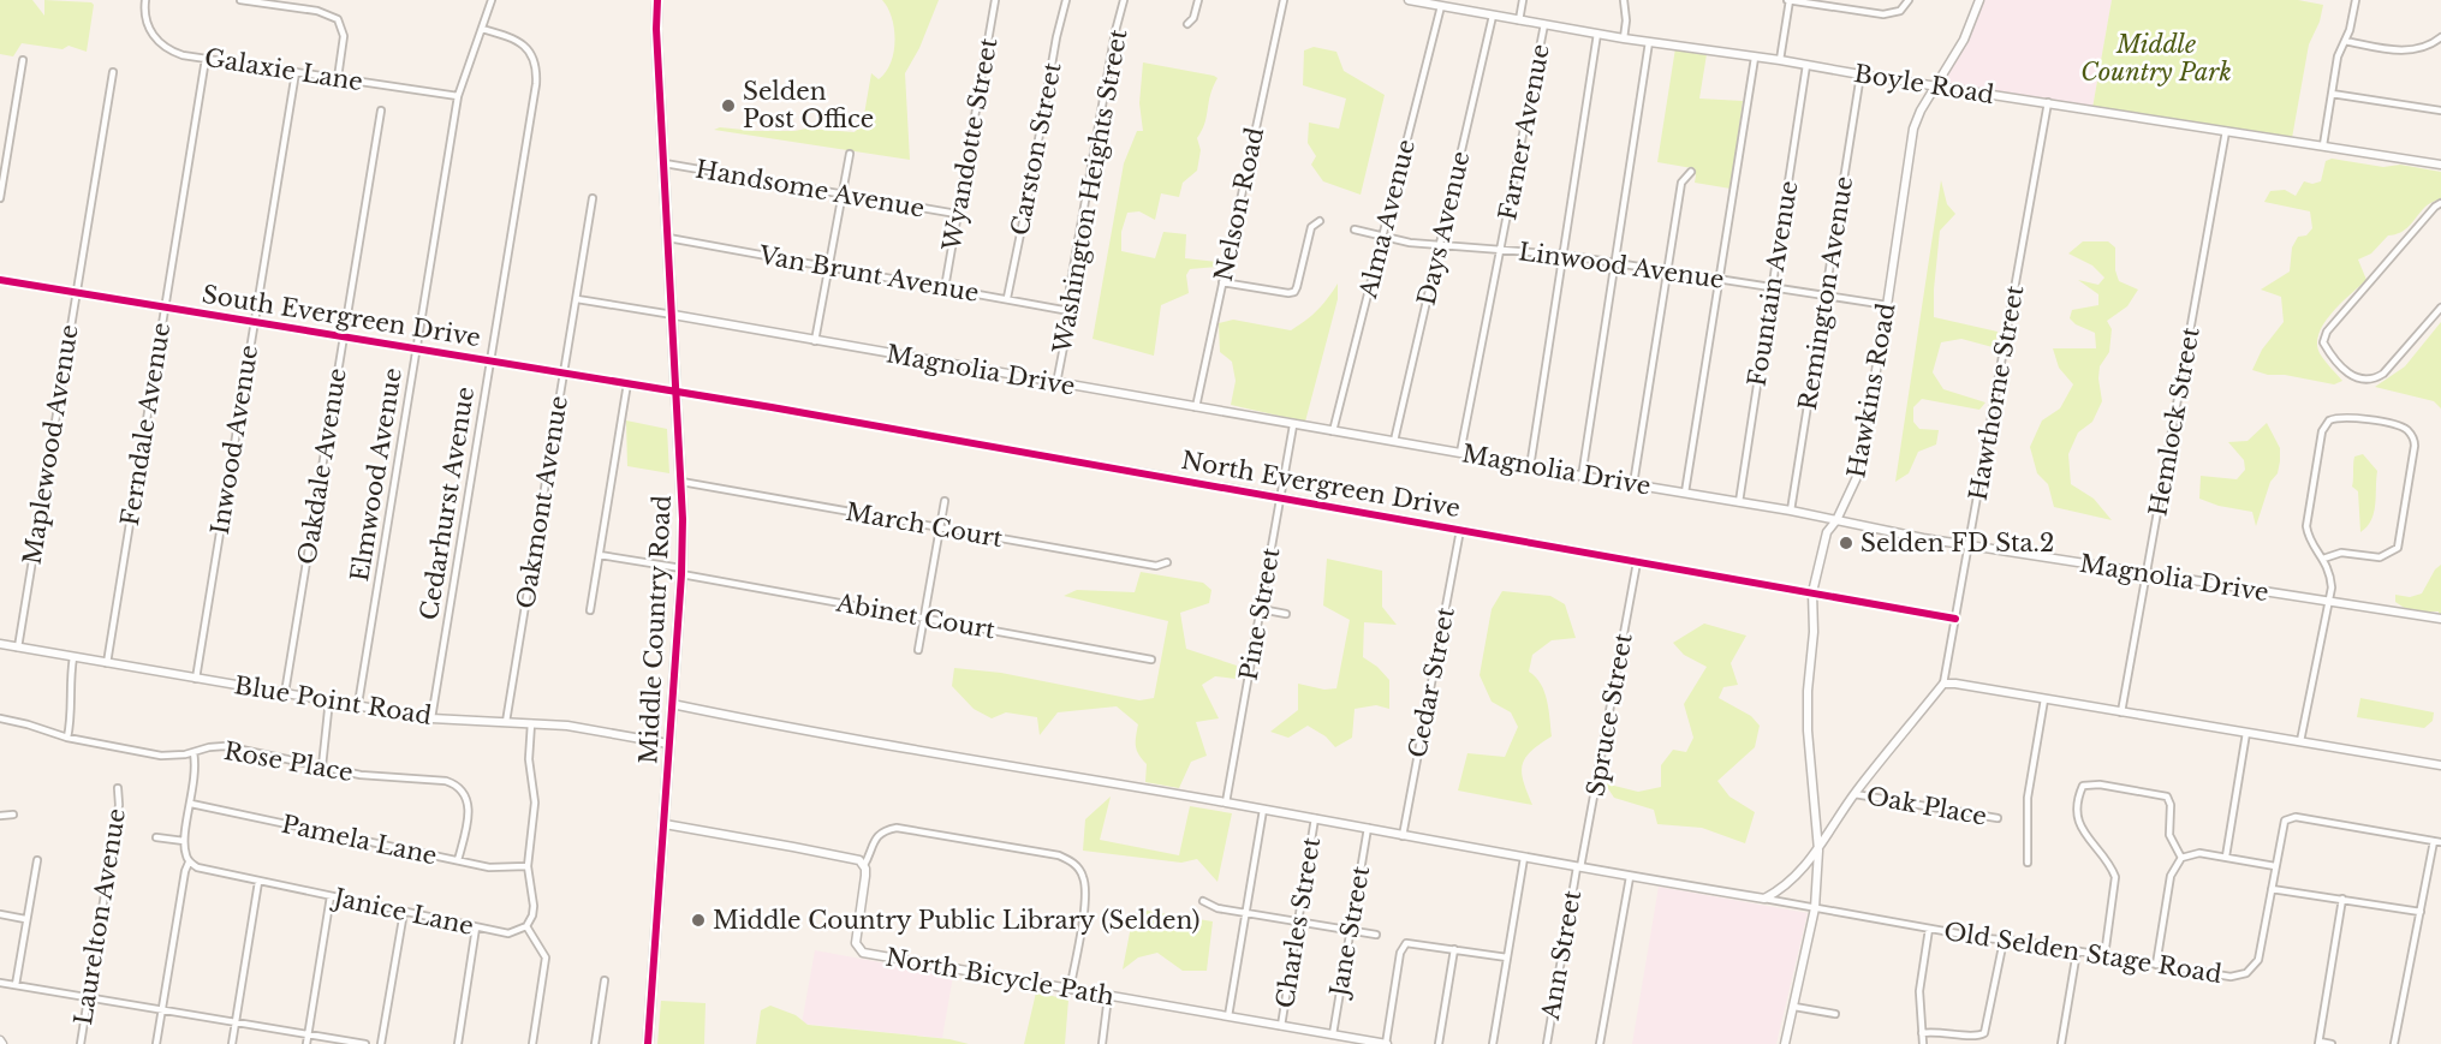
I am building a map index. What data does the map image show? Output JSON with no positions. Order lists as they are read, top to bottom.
{
  "streets": {
    "main road": ["Middle Country Road"],
    "street": [
      "Galaxie Lane",
      "Boyle Road",
      "Farner Avenue",
      "Wyandotte Street",
      "Carston Street",
      "Handsome Avenue",
      "Washington Heights Street",
      "Nelson Road",
      "Alma Avenue",
      "Days Avenue",
      "Linwood Avenue",
      "Van Brunt Avenue",
      "Fountain Avenue",
      "Remington Avenue",
      "South Evergreen Drive",
      "Magnolia Drive",
      "Hawkins Road",
      "Hawthorne Street",
      "Hemlock Street",
      "Ferndale Avenue",
      "Inwood Avenue",
      "Maplewood Avenue",
      "Oakdale Avenue",
      "Elmwood Avenue",
      "North Evergreen Drive",
      "Oakmont Avenue",
      "Cedarhurst Avenue",
      "March Court",
      "Pine Street",
      "Abinet Court",
      "Cedar Street",
      "Blue Point Road",
      "Spruce Street",
      "Rose Place",
      "Oak Place",
      "Pamela Lane",
      "Janice Lane",
      "Laurelton Avenue",
      "Charles Street",
      "Jane Street",
      "Old Selden Stage Road",
      "Ann Street",
      "North Bicycle Path"
    ]
  },
  "crossings": [
    ["Galaxie Lane", "Ferndale Avenue"],
    ["Galaxie Lane", "Inwood Avenue"],
    ["Galaxie Lane", "Elmwood Avenue"],
    ["Boyle Road", "Farner Avenue"],
    ["Boyle Road", "Alma Avenue"],
    ["Boyle Road", "Days Avenue"],
    ["Boyle Road", "Fountain Avenue"],
    ["Boyle Road", "Remington Avenue"],
    ["Boyle Road", "Hawkins Road"],
    ["Boyle Road", "Hawthorne Street"],
    ["Boyle Road", "Hemlock Street"],
    ["Farner Avenue", "Linwood Avenue"],
    ["Farner Avenue", "Magnolia Drive"],
    ["Wyandotte Street", "Handsome Avenue"],
    ["Wyandotte Street", "Van Brunt Avenue"],
    ["Carston Street", "Van Brunt Avenue"],
    ["Handsome Avenue", "Middle Country Road"],
    ["Washington Heights Street", "Van Brunt Avenue"],
    ["Washington Heights Street", "Magnolia Drive"],
    ["Nelson Road", "Magnolia Drive"],
    ["Alma Avenue", "Linwood Avenue"],
    ["Alma Avenue", "Magnolia Drive"],
    ["Days Avenue", "Linwood Avenue"],
    ["Days Avenue", "Magnolia Drive"],
    ["Linwood Avenue", "Fountain Avenue"],
    ["Linwood Avenue", "Remington Avenue"],
    ["Linwood Avenue", "Hawkins Road"],
    ["Van Brunt Avenue", "Middle Country Road"],
    ["Fountain Avenue", "Magnolia Drive"],
    ["Remington Avenue", "Magnolia Drive"],
    ["South Evergreen Drive", "Ferndale Avenue"],
    ["South Evergreen Drive", "Inwood Avenue"],
    ["South Evergreen Drive", "Maplewood Avenue"],
    ["South Evergreen Drive", "Oakdale Avenue"],
    ["South Evergreen Drive", "Elmwood Avenue"],
    ["South Evergreen Drive", "North Evergreen Drive"],
    ["South Evergreen Drive", "Oakmont Avenue"],
    ["South Evergreen Drive", "Cedarhurst Avenue"],
    ["South Evergreen Drive", "Middle Country Road"],
    ["Magnolia Drive", "Hawkins Road"],
    ["Magnolia Drive", "Hawthorne Street"],
    ["Magnolia Drive", "Hemlock Street"],
    ["Magnolia Drive", "Pine Street"],
    ["Magnolia Drive", "Middle Country Road"],
    ["Hawkins Road", "North Evergreen Drive"],
    ["Hawkins Road", "Old Selden Stage Road"],
    ["Hawthorne Street", "North Evergreen Drive"],
    ["Ferndale Avenue", "Blue Point Road"],
    ["Inwood Avenue", "Blue Point Road"],
    ["Maplewood Avenue", "Blue Point Road"],
    ["Oakdale Avenue", "Blue Point Road"],
    ["Elmwood Avenue", "Cedarhurst Avenue"],
    ["Elmwood Avenue", "Blue Point Road"],
    ["North Evergreen Drive", "Pine Street"],
    ["North Evergreen Drive", "Middle Country Road"],
    ["North Evergreen Drive", "Cedar Street"],
    ["North Evergreen Drive", "Spruce Street"],
    ["Oakmont Avenue", "Blue Point Road"],
    ["Cedarhurst Avenue", "Blue Point Road"],
    ["March Court", "Middle Country Road"],
    ["Abinet Court", "Middle Country Road"],
    ["Middle Country Road", "Blue Point Road"],
    ["Spruce Street", "Ann Street"],
    ["Rose Place", "Pamela Lane"],
    ["Charles Street", "North Bicycle Path"],
    ["Jane Street", "North Bicycle Path"]
  ],
  "parks": ["Middle Country Park"],
  "places": ["Selden Post Office", "Selden FD Sta.2", "Middle Country Public Library (Selden)"]
}
